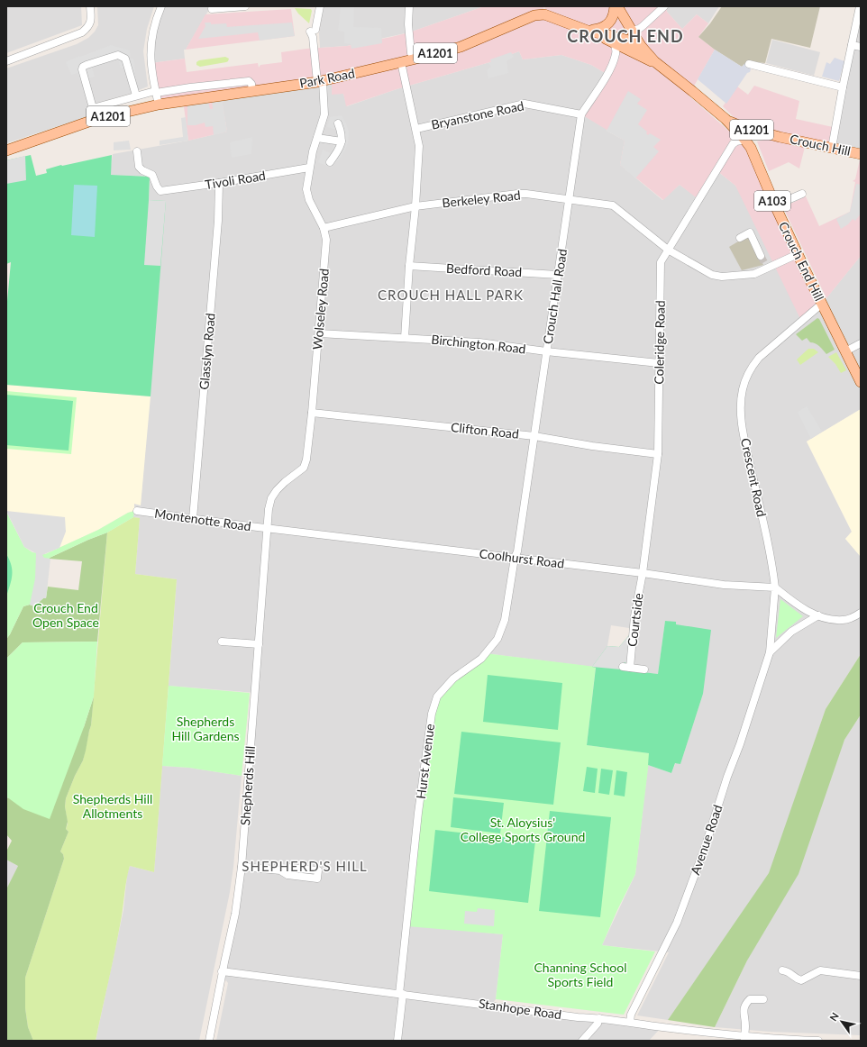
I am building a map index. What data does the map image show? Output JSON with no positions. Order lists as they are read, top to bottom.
{
  "streets": {
    "main road": [
      "A1201",
      "Park Road",
      "Crouch Hill",
      "A103",
      "Crouch End Hill"
    ],
    "street": [
      "Bryanstone Road",
      "Tivoli Road",
      "Berkeley Road",
      "Bedford Road",
      "Crouch Hall Road",
      "Wolseley Road",
      "Coleridge Road",
      "Birchington Road",
      "Glasslyn Road",
      "Clifton Road",
      "Crescent Road",
      "Montenotte Road",
      "Coolhurst Road",
      "Courtside",
      "Hurst Avenue",
      "Shepherds Hill",
      "Avenue Road",
      "Stanhope Road"
    ]
  },
  "crossings": [
    ["A1201", "Park Road"],
    ["A1201", "A103"],
    ["A1201", "Crouch Hall Road"],
    ["Park Road", "A103"],
    ["Park Road", "Wolseley Road"],
    ["Bryanstone Road", "Crouch Hall Road"],
    ["Crouch Hill", "A103"],
    ["Crouch Hill", "Crouch End Hill"],
    ["Crouch Hill", "Coleridge Road"],
    ["Tivoli Road", "Wolseley Road"],
    ["Tivoli Road", "Glasslyn Road"],
    ["Berkeley Road", "Crouch End Hill"],
    ["Berkeley Road", "Crouch Hall Road"],
    ["Berkeley Road", "Wolseley Road"],
    ["Berkeley Road", "Coleridge Road"],
    ["A103", "Crouch End Hill"],
    ["A103", "Coleridge Road"],
    ["Crouch End Hill", "Coleridge Road"],
    ["Crouch End Hill", "Crescent Road"],
    ["Bedford Road", "Crouch Hall Road"],
    ["Crouch Hall Road", "Birchington Road"],
    ["Crouch Hall Road", "Clifton Road"],
    ["Crouch Hall Road", "Coolhurst Road"],
    ["Crouch Hall Road", "Hurst Avenue"],
    ["Wolseley Road", "Birchington Road"],
    ["Wolseley Road", "Clifton Road"],
    ["Wolseley Road", "Montenotte Road"],
    ["Wolseley Road", "Coolhurst Road"],
    ["Wolseley Road", "Shepherds Hill"],
    ["Coleridge Road", "Birchington Road"],
    ["Coleridge Road", "Clifton Road"],
    ["Coleridge Road", "Coolhurst Road"],
    ["Coleridge Road", "Courtside"],
    ["Glasslyn Road", "Montenotte Road"],
    ["Crescent Road", "Coolhurst Road"],
    ["Crescent Road", "Avenue Road"],
    ["Montenotte Road", "Coolhurst Road"],
    ["Montenotte Road", "Shepherds Hill"],
    ["Coolhurst Road", "Courtside"],
    ["Coolhurst Road", "Hurst Avenue"],
    ["Coolhurst Road", "Shepherds Hill"],
    ["Coolhurst Road", "Avenue Road"],
    ["Hurst Avenue", "Stanhope Road"],
    ["Shepherds Hill", "Stanhope Road"],
    ["Avenue Road", "Stanhope Road"]
  ],
  "districts": ["CROUCH END", "CROUCH HALL PARK", "SHEPHERD'S HILL"],
  "parks": [
    "Crouch End Open Space",
    "Shepherds Hill Gardens",
    "Shepherds Hill Allotments",
    "St. Aloysius' College Sports Ground",
    "Channing School Sports Field"
  ],
  "north": "top left"
}
